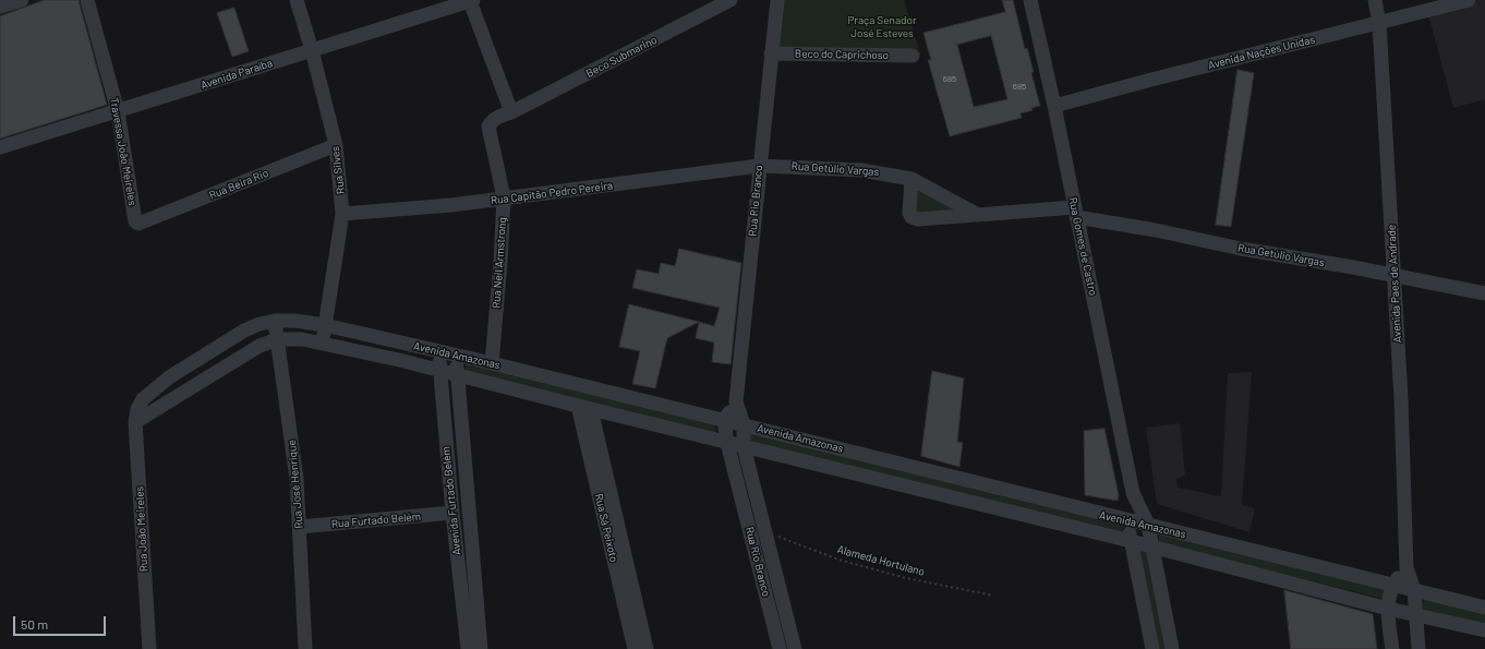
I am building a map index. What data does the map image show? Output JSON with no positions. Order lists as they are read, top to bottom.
{
  "streets": {
    "street": [
      "Avenida Nações Unidas",
      "Beco do Caprichoso",
      "Beco Submarino",
      "Avenida Paraíba",
      "Travessa João Meireles",
      "Rua Getúlio Vargas",
      "Rua Silves",
      "Rua Beira Rio",
      "Rua Capitão Pedro Pereira",
      "Rua Rio Branco",
      "Rua Gomes de Castro",
      "Rua Neil Armstrong",
      "Avenida Paes de Andrade",
      "Avenida Amazonas",
      "Rua José Henrique",
      "Avenida Furtado Belém",
      "Rua Furtado Belém",
      "Rua Sá Peixoto",
      "Rua João Meireles"
    ],
    "path": ["Alameda Hortulano"]
  },
  "crossings": [
    ["Avenida Nações Unidas", "Rua Gomes de Castro"],
    ["Avenida Nações Unidas", "Avenida Paes de Andrade"],
    ["Beco do Caprichoso", "Rua Rio Branco"],
    ["Beco Submarino", "Rua Neil Armstrong"],
    ["Avenida Paraíba", "Travessa João Meireles"],
    ["Avenida Paraíba", "Rua Silves"],
    ["Travessa João Meireles", "Rua Beira Rio"],
    ["Rua Getúlio Vargas", "Rua Capitão Pedro Pereira"],
    ["Rua Getúlio Vargas", "Rua Rio Branco"],
    ["Rua Getúlio Vargas", "Rua Gomes de Castro"],
    ["Rua Getúlio Vargas", "Avenida Paes de Andrade"],
    ["Rua Silves", "Rua Beira Rio"],
    ["Rua Silves", "Rua Capitão Pedro Pereira"],
    ["Rua Silves", "Avenida Amazonas"],
    ["Rua Capitão Pedro Pereira", "Rua Rio Branco"],
    ["Rua Capitão Pedro Pereira", "Rua Neil Armstrong"],
    ["Rua Rio Branco", "Avenida Amazonas"],
    ["Rua Rio Branco", "Alameda Hortulano"],
    ["Rua Gomes de Castro", "Avenida Amazonas"],
    ["Rua Neil Armstrong", "Avenida Amazonas"],
    ["Avenida Paes de Andrade", "Avenida Amazonas"],
    ["Avenida Amazonas", "Rua José Henrique"],
    ["Avenida Amazonas", "Avenida Furtado Belém"],
    ["Avenida Amazonas", "Rua Sá Peixoto"],
    ["Avenida Amazonas", "Rua João Meireles"],
    ["Rua José Henrique", "Rua Furtado Belém"],
    ["Avenida Furtado Belém", "Rua Furtado Belém"]
  ],
  "parks": ["Praça Senador José Esteves"],
  "house_numbers": ["685", "685"],
  "scale_bar": "50 m"
}
